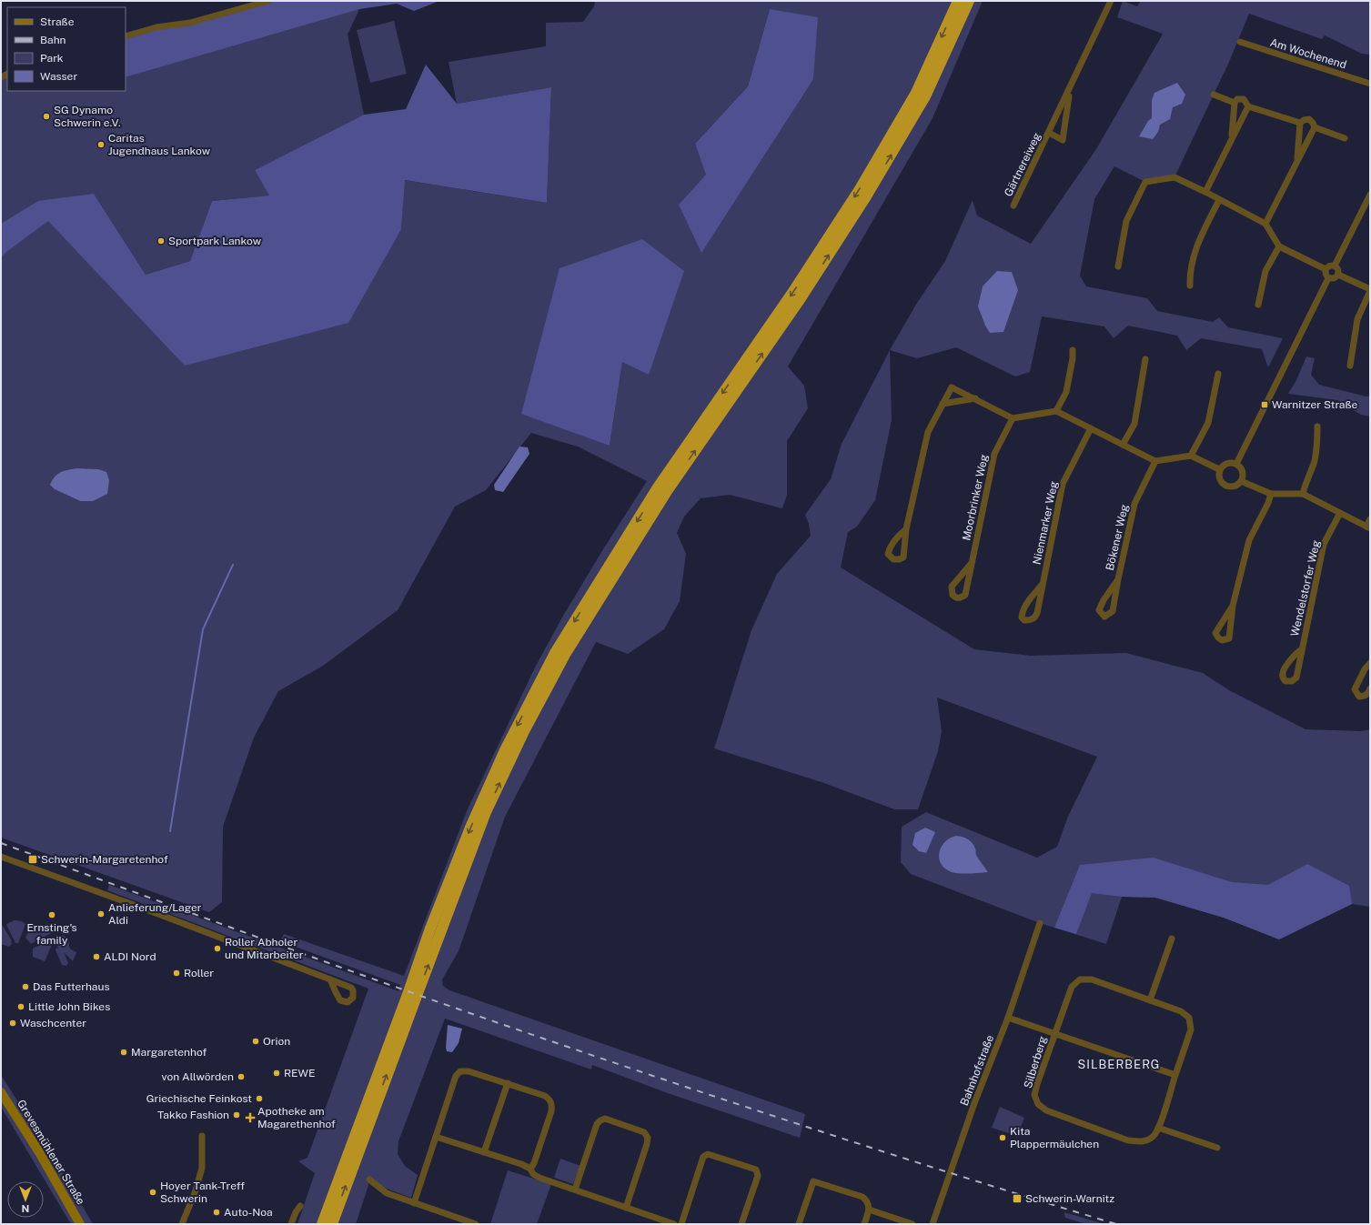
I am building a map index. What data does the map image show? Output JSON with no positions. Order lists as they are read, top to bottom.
{
  "streets": {
    "street": [
      "Am Wochenend",
      "Gärtnereiweg",
      "Moorbrinker Weg",
      "Nienmarker Weg",
      "Bökener Weg",
      "Wendelstorfer Weg",
      "Silberberg",
      "Bahnhofstraße",
      "Grevesmühlener Straße"
    ]
  },
  "crossings": [
    ["Silberberg", "Bahnhofstraße"]
  ],
  "districts": ["SILBERBERG"],
  "places": {
    "other": [
      "SG Dynamo Schwerin e.V.",
      "Caritas Jugendhaus Lankow",
      "Sportpark Lankow",
      "Anlieferung/Lager Aldi",
      "Ernsting's family",
      "Roller Abholer und Mitarbeiter",
      "ALDI Nord",
      "Roller",
      "Das Futterhaus",
      "Little John Bikes",
      "Waschcenter",
      "Orion",
      "Margaretenhof",
      "REWE",
      "von Allwörden",
      "Griechische Feinkost",
      "Takko Fashion",
      "Kita Plappermäulchen",
      "Hoyer Tank-Treff Schwerin",
      "Auto-Noa"
    ],
    "transit": ["Warnitzer Straße", "Schwerin-Margaretenhof", "Schwerin-Warnitz"],
    "health": ["Apotheke am Magarethenhof"]
  },
  "legend": [
    "Straße",
    "Bahn",
    "Park",
    "Wasser"
  ],
  "north": "bottom"
}
